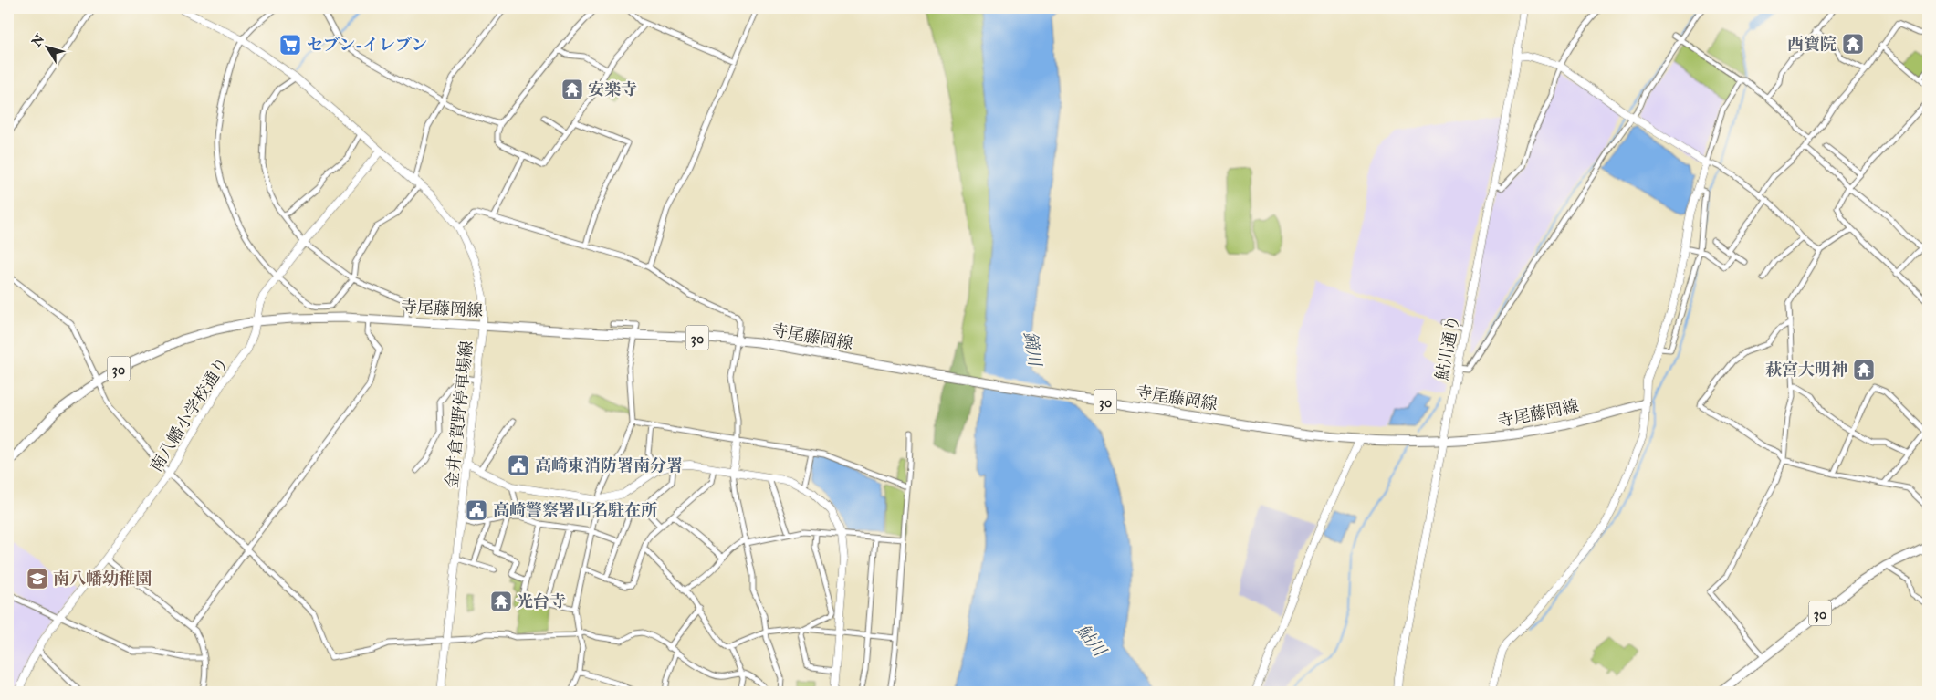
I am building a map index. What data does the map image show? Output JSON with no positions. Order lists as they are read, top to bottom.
{
  "streets": {
    "main road": ["寺尾藤岡線", "30"],
    "street": ["鮎川通り", "南八幡小学校通り", "金井倉賀野停車場線"]
  },
  "crossings": [
    ["寺尾藤岡線", "鮎川通り"],
    ["寺尾藤岡線", "南八幡小学校通り"],
    ["寺尾藤岡線", "金井倉賀野停車場線"],
    ["南八幡小学校通り", "金井倉賀野停車場線"]
  ],
  "water": ["鏑川", "鮎川"],
  "places": {
    "temple": [
      "西寶院",
      "安楽寺",
      "萩宮大明神",
      "光台寺"
    ],
    "supermarket": ["セブン-イレブン"],
    "public building": ["高崎東消防署南分署", "高崎警察署山名駐在所"],
    "school or university": ["南八幡幼稚園"]
  },
  "north": "top left"
}
